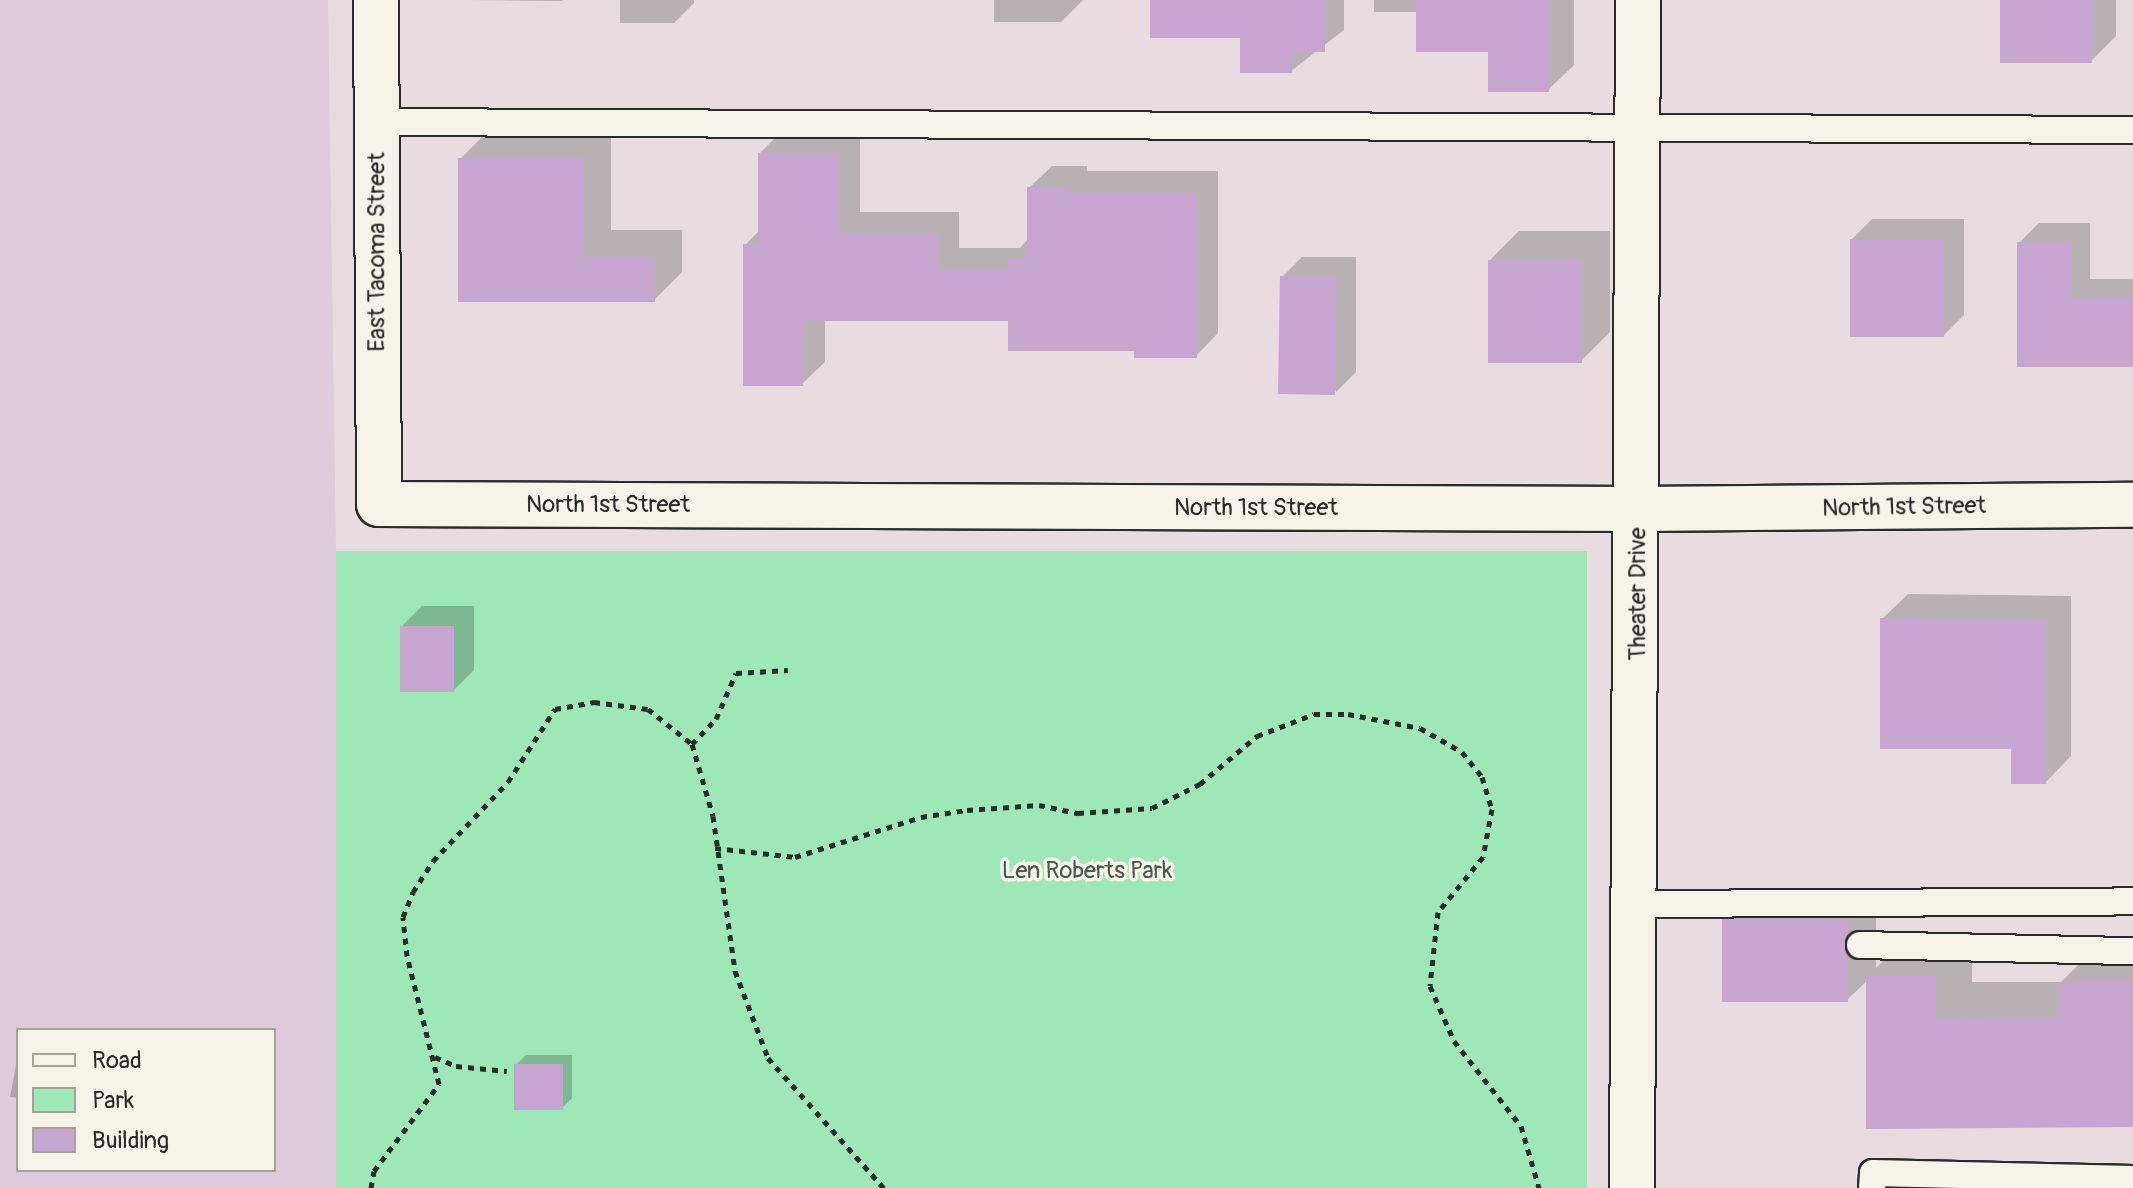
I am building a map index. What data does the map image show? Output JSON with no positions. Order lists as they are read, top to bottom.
{
  "streets": {
    "street": ["East Tacoma Street", "North 1st Street", "Theater Drive"]
  },
  "crossings": [
    ["East Tacoma Street", "North 1st Street"],
    ["North 1st Street", "Theater Drive"]
  ],
  "parks": ["Len Roberts Park"],
  "legend": ["Road", "Park", "Building"]
}
